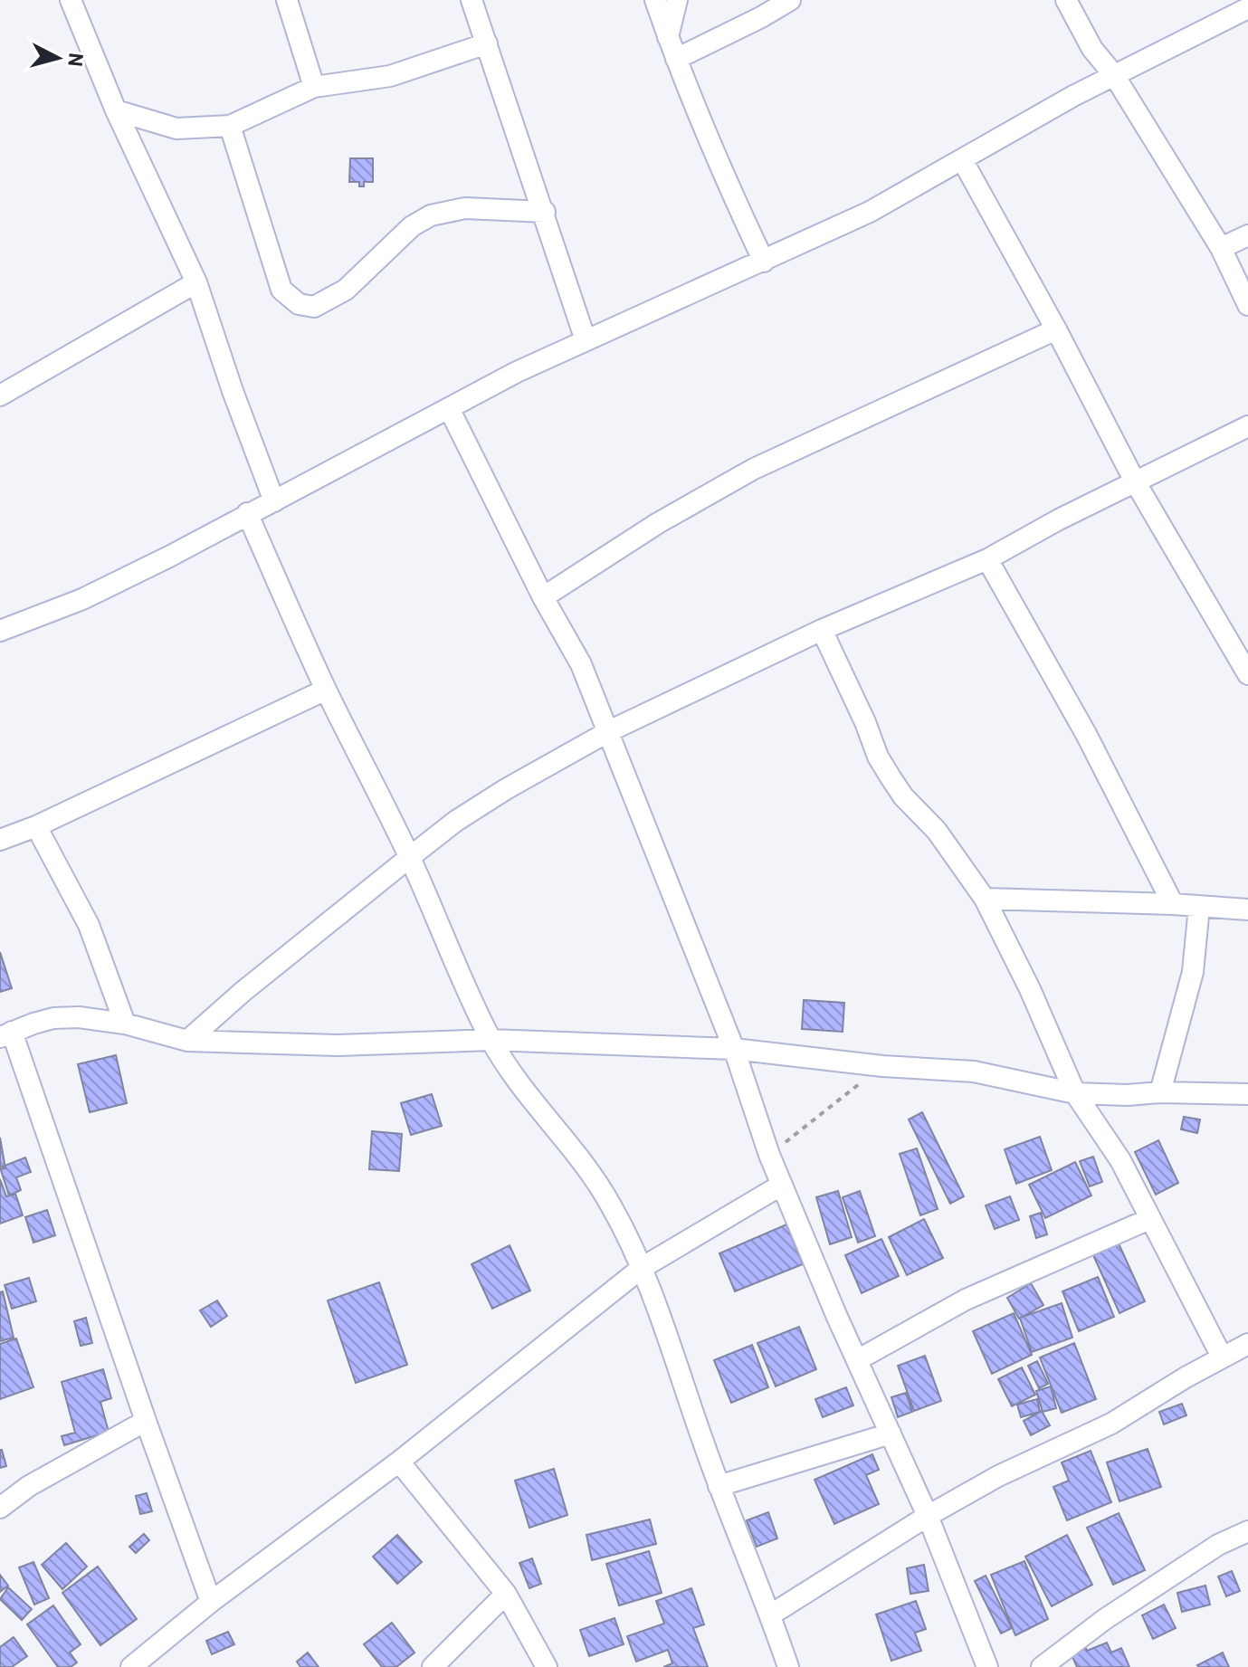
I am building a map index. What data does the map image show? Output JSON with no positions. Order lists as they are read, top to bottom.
{
  "north": "right"
}
